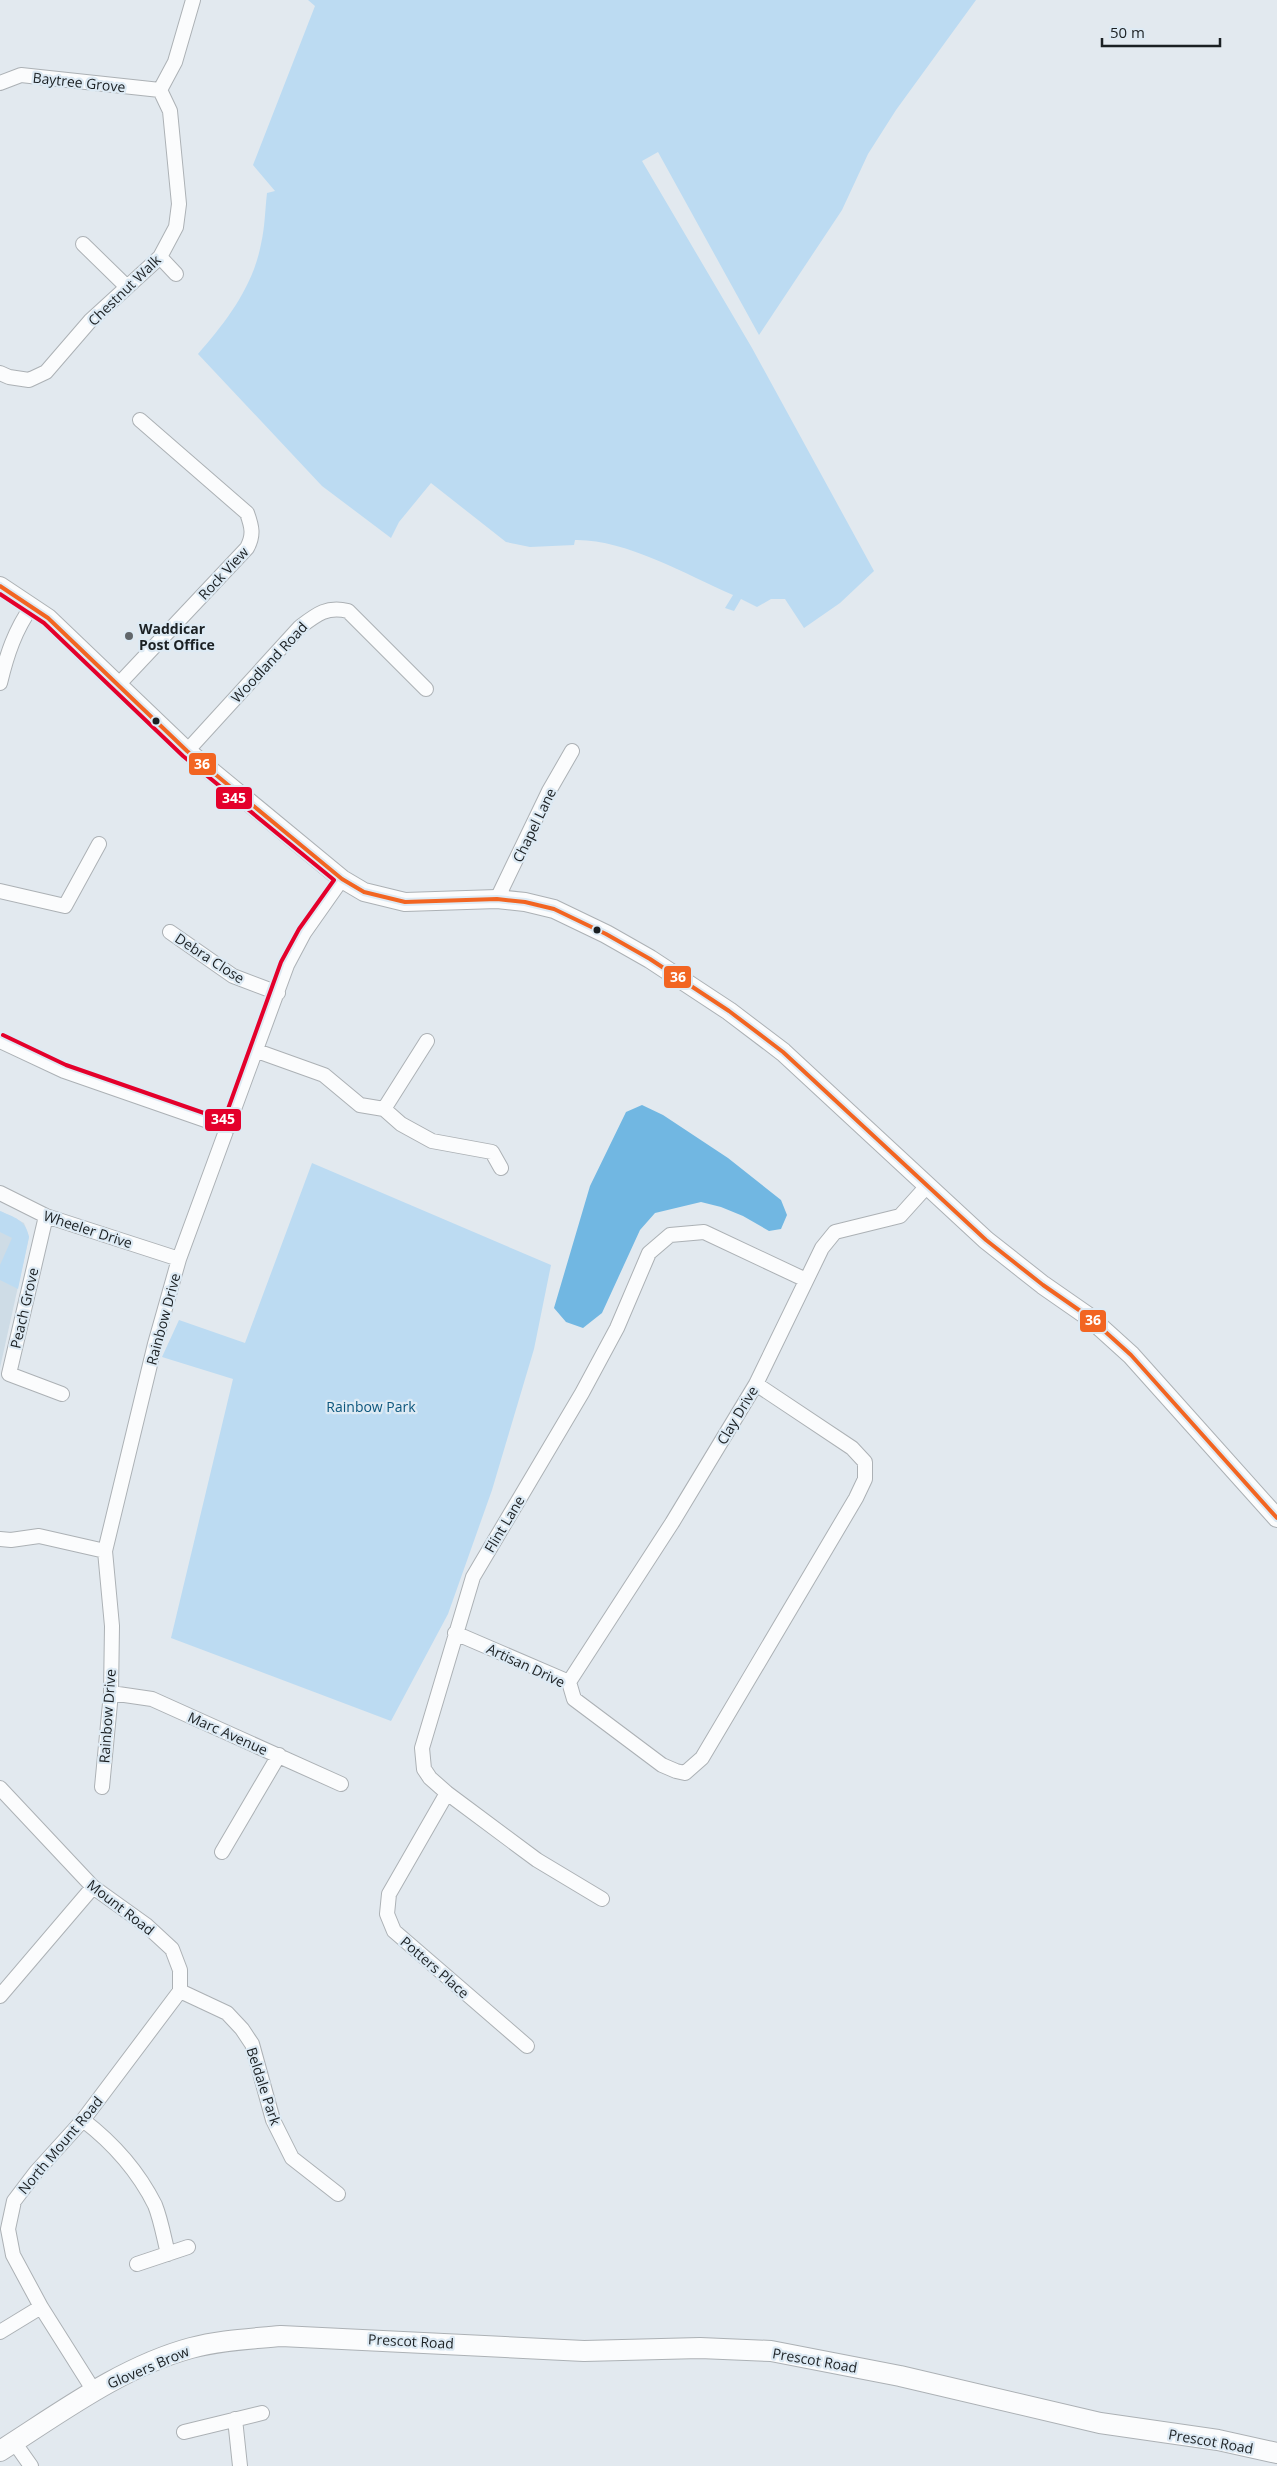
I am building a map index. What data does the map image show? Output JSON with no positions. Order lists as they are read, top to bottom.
{
  "streets": {
    "main road": ["Prescot Road", "Glovers Brow"],
    "street": [
      "Baytree Grove",
      "Chestnut Walk",
      "Rock View",
      "Woodland Road",
      "Chapel Lane",
      "Debra Close",
      "Wheeler Drive",
      "Peach Grove",
      "Rainbow Drive",
      "Clay Drive",
      "Flint Lane",
      "Artisan Drive",
      "Marc Avenue",
      "Mount Road",
      "Potters Place",
      "Beldale Park",
      "North Mount Road"
    ]
  },
  "crossings": [
    ["Baytree Grove", "Chestnut Walk"],
    ["Debra Close", "Rainbow Drive"],
    ["Wheeler Drive", "Peach Grove"],
    ["Wheeler Drive", "Rainbow Drive"],
    ["Rainbow Drive", "Marc Avenue"],
    ["Clay Drive", "Flint Lane"],
    ["Clay Drive", "Artisan Drive"],
    ["Flint Lane", "Artisan Drive"],
    ["Flint Lane", "Potters Place"],
    ["Mount Road", "Beldale Park"],
    ["Mount Road", "North Mount Road"],
    ["Beldale Park", "North Mount Road"],
    ["North Mount Road", "Glovers Brow"],
    ["Prescot Road", "Glovers Brow"]
  ],
  "parks": ["Rainbow Park"],
  "places": ["Waddicar Post Office"],
  "lines": ["transit line 36", "transit line 345"],
  "scale_bar": "50 m"
}
